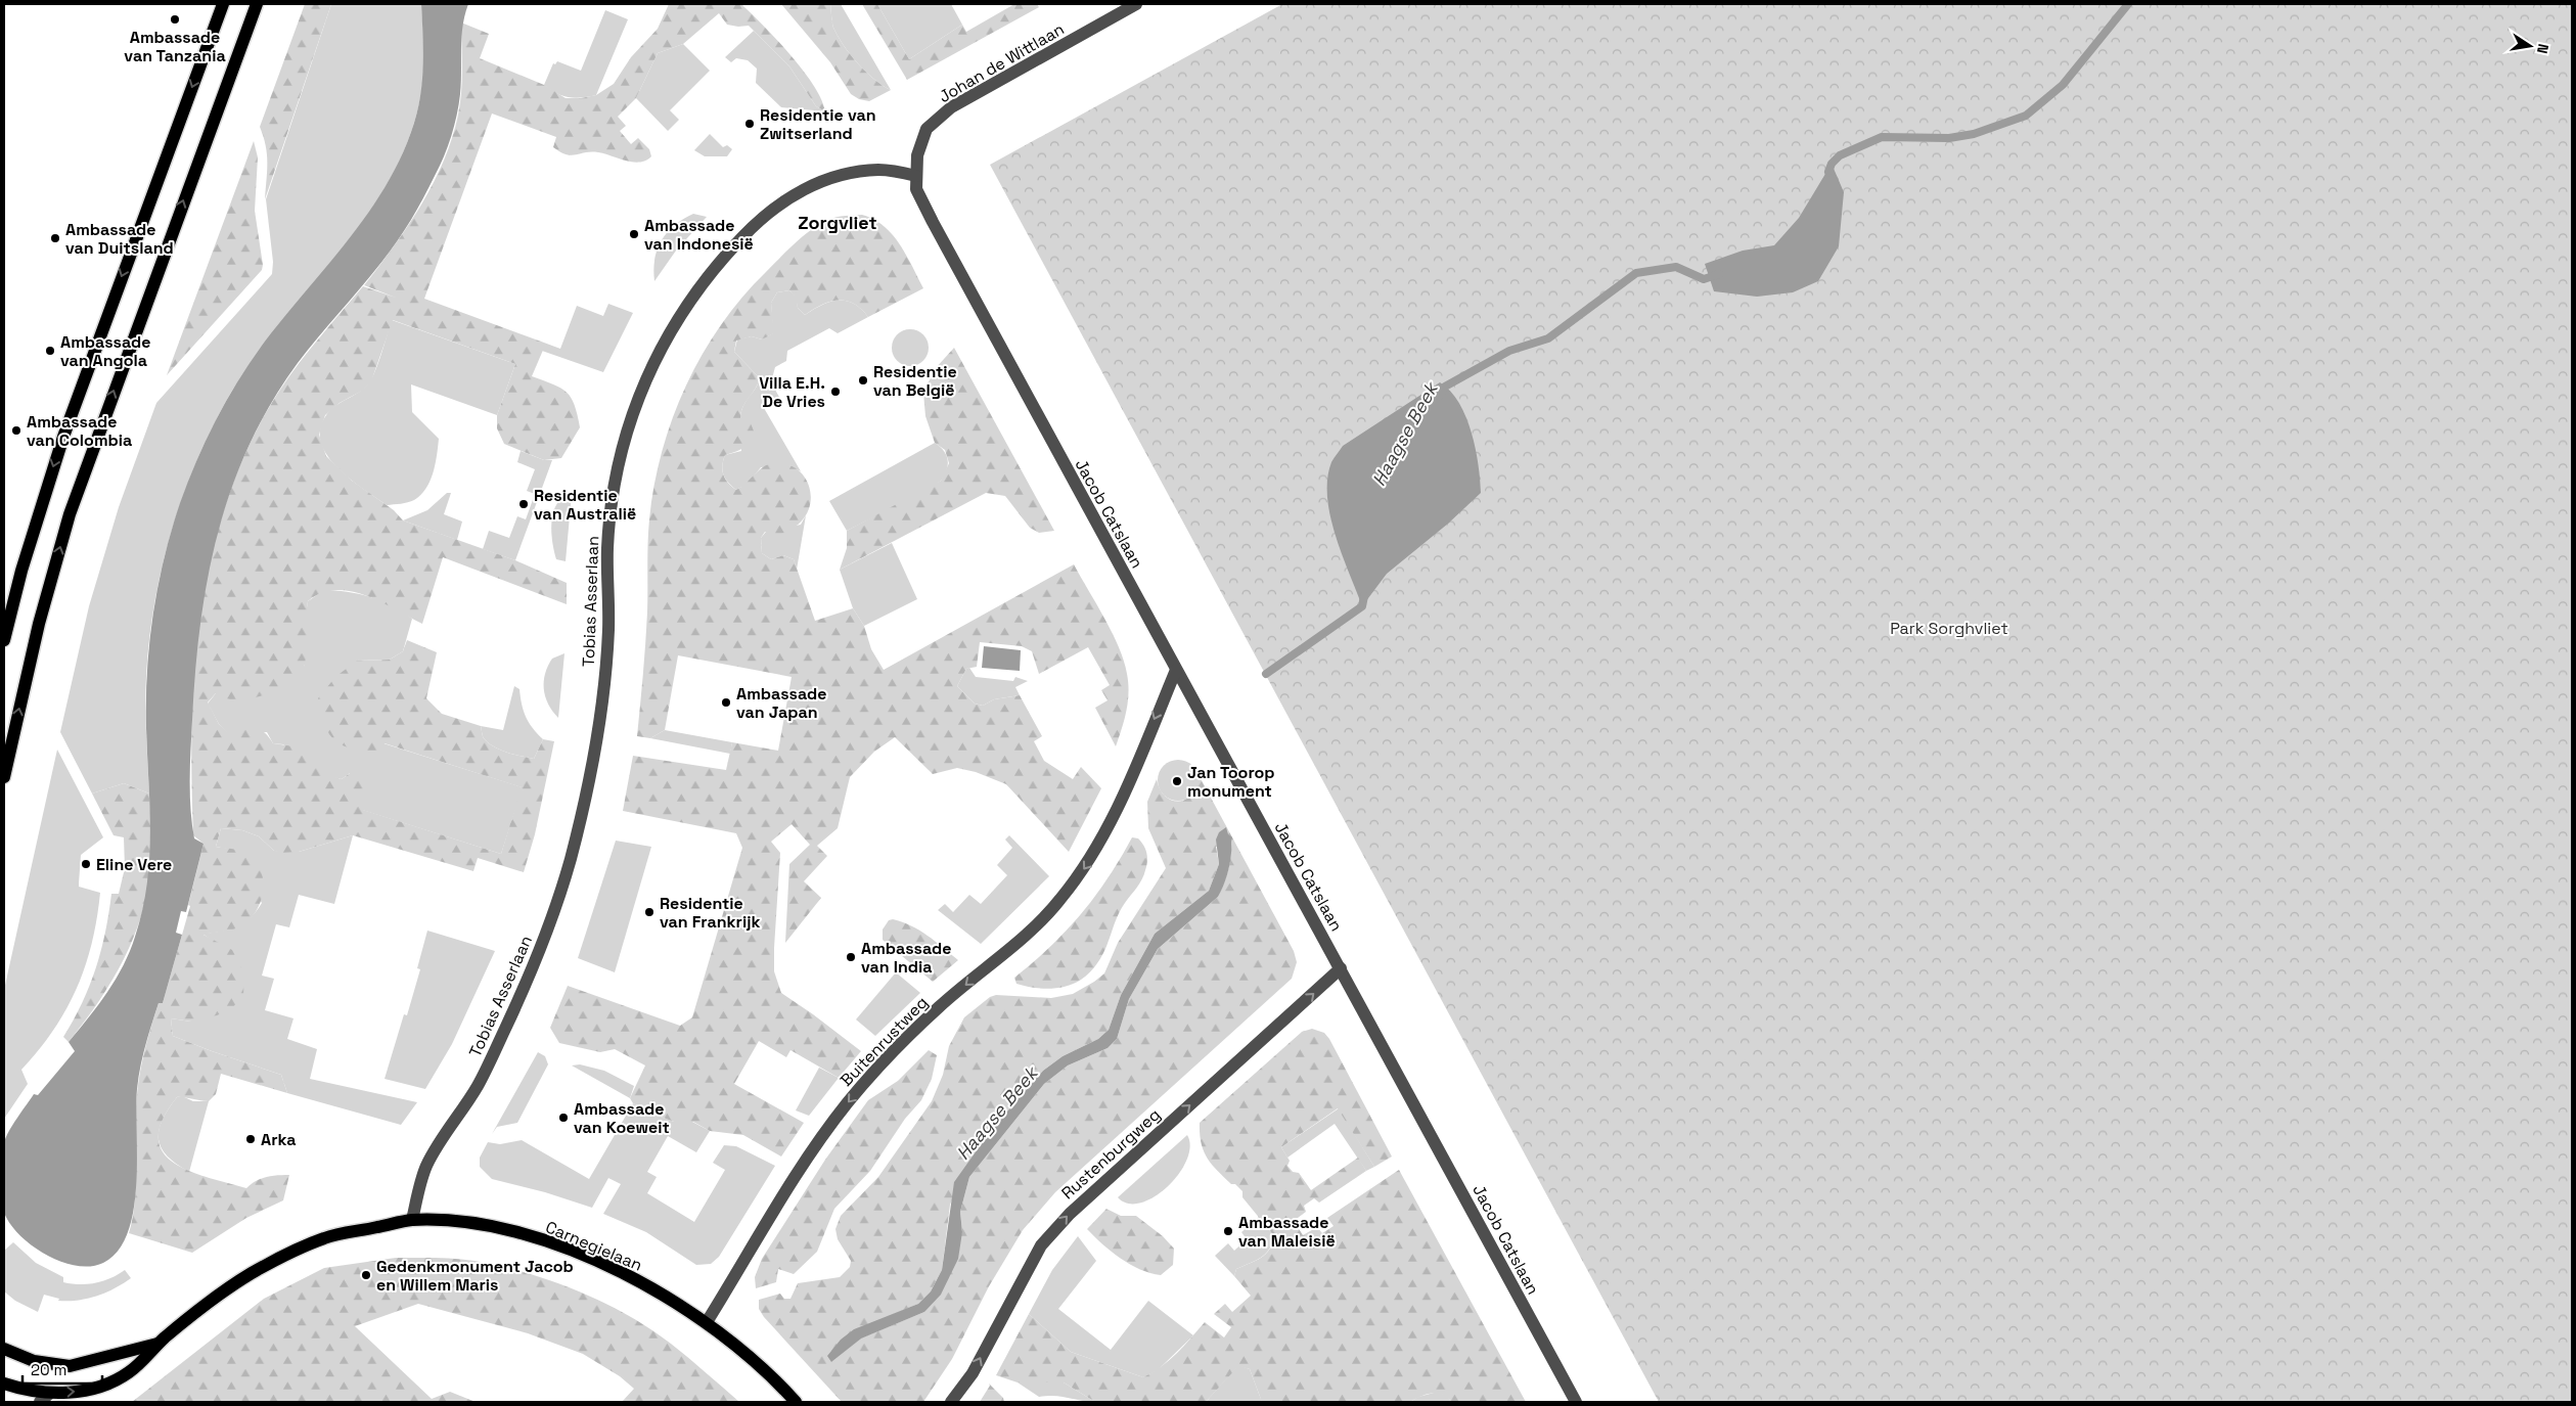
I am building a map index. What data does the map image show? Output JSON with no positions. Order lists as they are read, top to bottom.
{
  "streets": {
    "main road": ["Carnegielaan"],
    "street": [
      "Johan de Wittlaan",
      "Jacob Catslaan",
      "Tobias Asserlaan",
      "Buitenrustweg",
      "Rustenburgweg"
    ]
  },
  "crossings": [
    ["Johan de Wittlaan", "Jacob Catslaan"],
    ["Johan de Wittlaan", "Tobias Asserlaan"],
    ["Jacob Catslaan", "Tobias Asserlaan"],
    ["Jacob Catslaan", "Buitenrustweg"],
    ["Jacob Catslaan", "Rustenburgweg"],
    ["Tobias Asserlaan", "Carnegielaan"],
    ["Buitenrustweg", "Carnegielaan"]
  ],
  "one_way": ["Buitenrustweg", "Rustenburgweg"],
  "districts": ["Zorgvliet"],
  "water": ["Haagse Beek"],
  "parks": ["Park Sorghvliet"],
  "places": [
    "Ambassade van Tanzania",
    "Residentie van Zwitserland",
    "Ambassade van Indonesië",
    "Ambassade van Duitsland",
    "Ambassade van Angola",
    "Residentie van België",
    "Villa E.H. De Vries",
    "Ambassade van Colombia",
    "Residentie van Australië",
    "Ambassade van Japan",
    "Jan Toorop monument",
    "Eline Vere",
    "Residentie van Frankrijk",
    "Ambassade van India",
    "Ambassade van Koeweit",
    "Arka",
    "Ambassade van Maleisië",
    "Gedenkmonument Jacob en Willem Maris"
  ],
  "scale_bar": "20 m",
  "north": "right"
}
